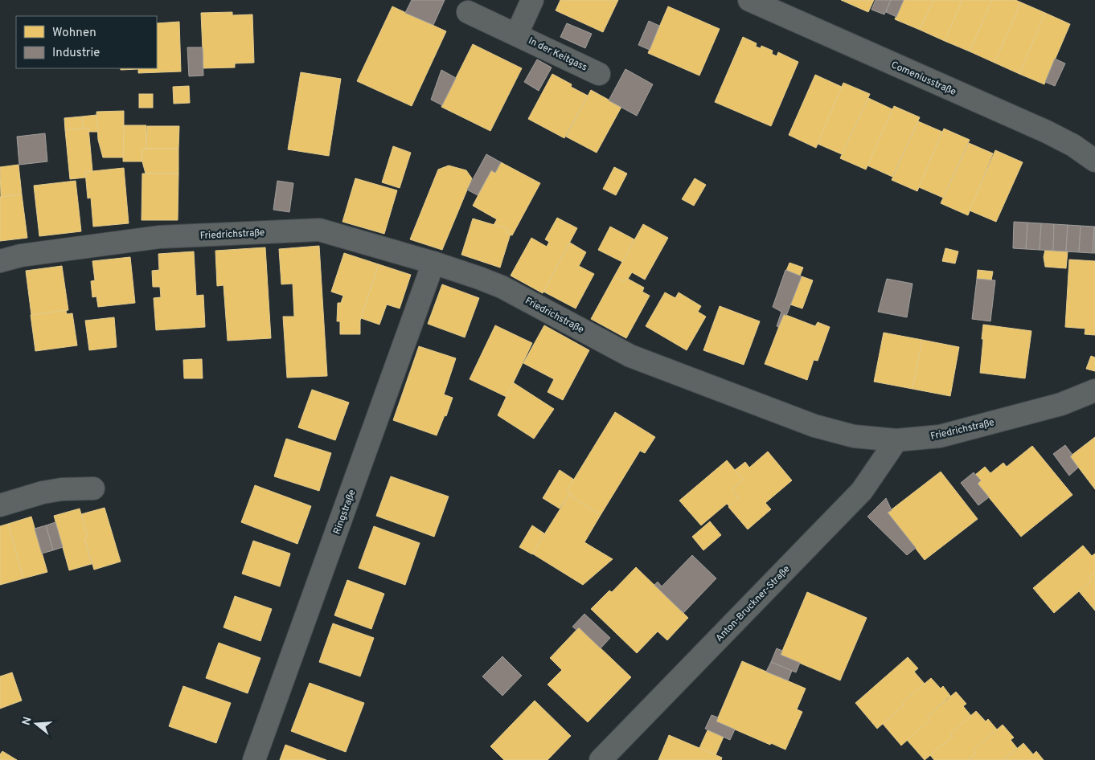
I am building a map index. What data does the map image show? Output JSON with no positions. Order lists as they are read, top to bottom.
{
  "streets": {
    "street": [
      "In der Keitgass",
      "Comeniusstraße",
      "Friedrichstraße",
      "Ringstraße",
      "Anton-Bruckner-Straße"
    ]
  },
  "crossings": [
    ["Friedrichstraße", "Ringstraße"],
    ["Friedrichstraße", "Anton-Bruckner-Straße"]
  ],
  "legend": ["Wohnen", "Industrie"],
  "north": "left"
}
